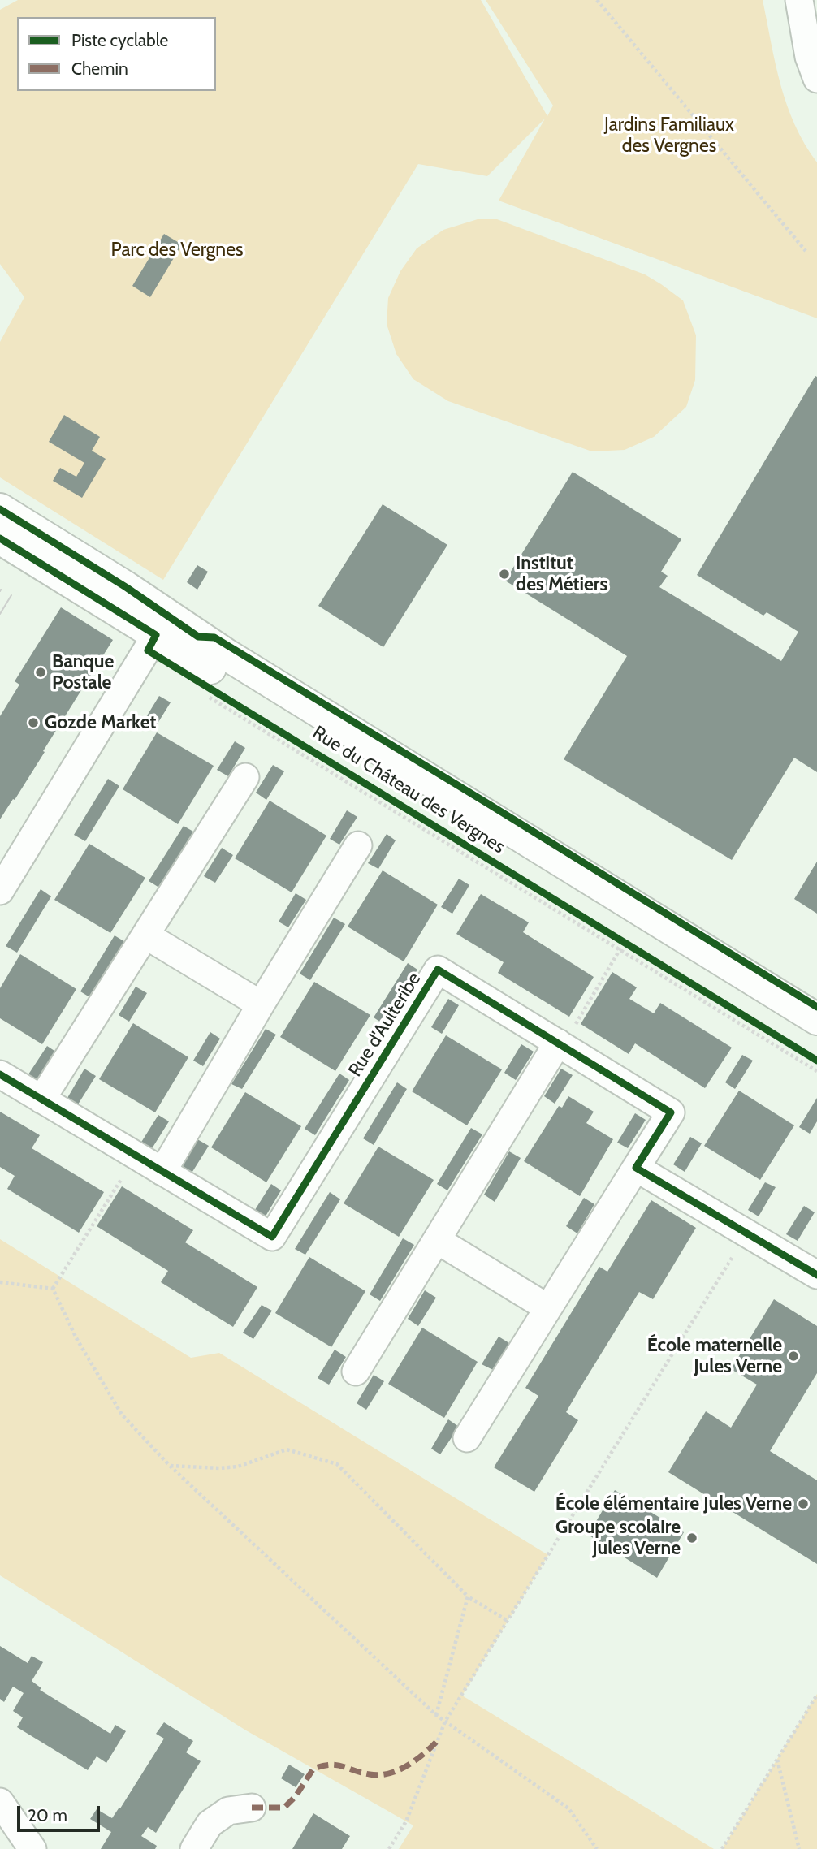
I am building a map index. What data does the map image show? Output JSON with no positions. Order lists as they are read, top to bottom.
{
  "streets": {
    "main road": ["Rue du Château des Vergnes"],
    "street": ["Rue d'Aulteribe"]
  },
  "parks": ["Jardins Familiaux des Vergnes", "Parc des Vergnes"],
  "places": [
    "Institut des Métiers",
    "Banque Postale",
    "Gozde Market",
    "École maternelle Jules Verne",
    "École élémentaire Jules Verne",
    "Groupe scolaire Jules Verne"
  ],
  "legend": ["Piste cyclable", "Chemin"],
  "scale_bar": "20 m"
}
